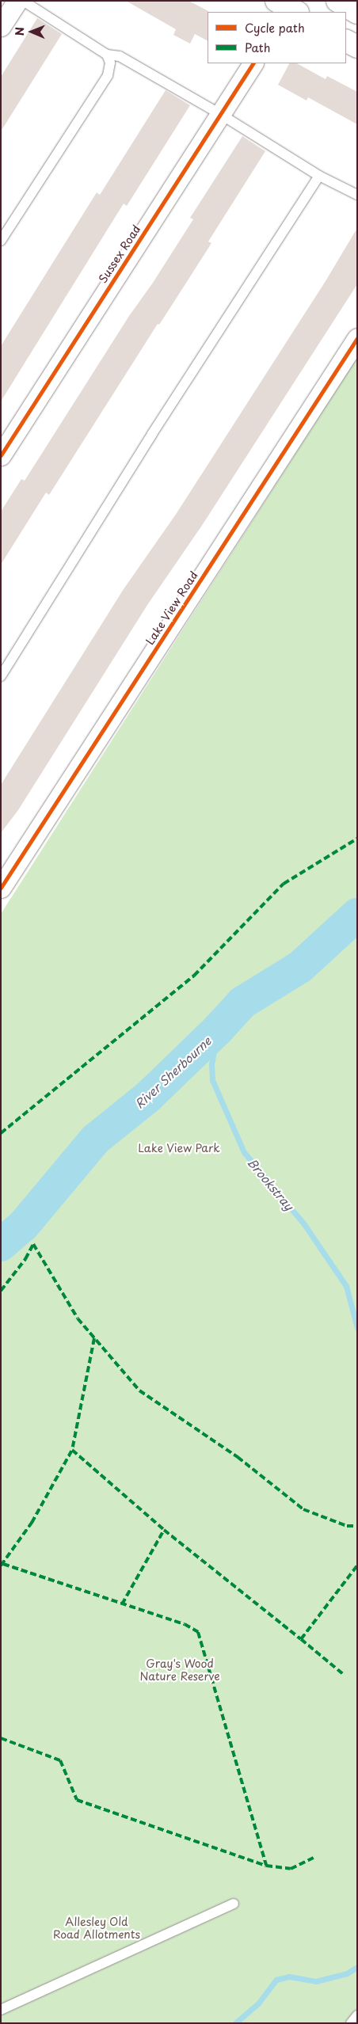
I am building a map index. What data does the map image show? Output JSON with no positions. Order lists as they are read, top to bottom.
{
  "streets": {
    "street": ["Sussex Road", "Lake View Road"]
  },
  "water": ["River Sherbourne", "Brookstray"],
  "parks": ["Lake View Park", "Gray's Wood Nature Reserve", "Allesley Old Road Allotments"],
  "legend": ["Cycle path", "Path"],
  "north": "left"
}
